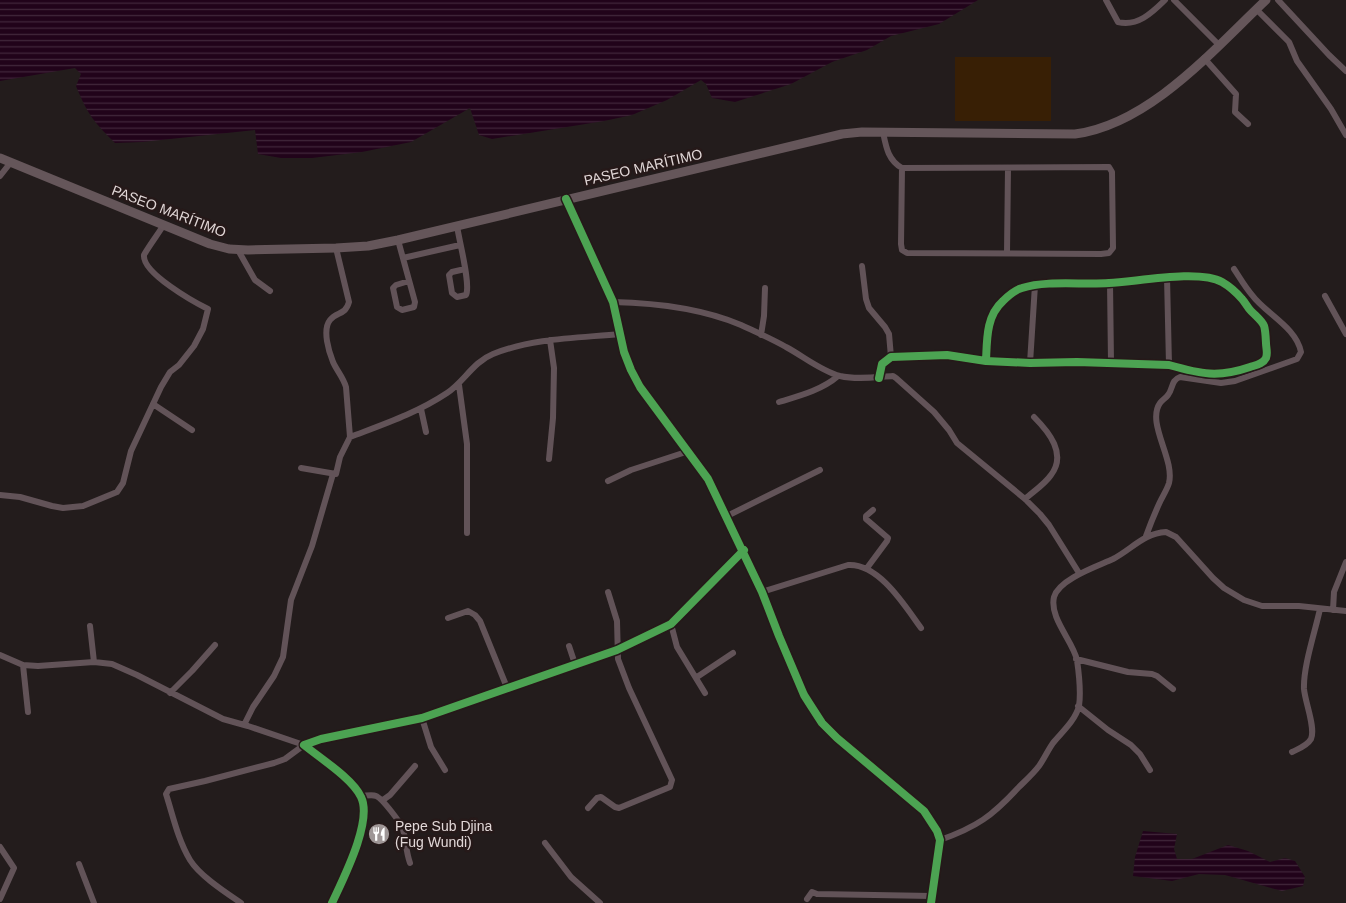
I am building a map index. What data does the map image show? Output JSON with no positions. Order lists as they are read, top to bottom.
{
  "streets": {
    "main road": ["PASEO MARÍTIMO"]
  },
  "places": {
    "restaurant": ["Pepe Sub Djina (Fug Wundi)"]
  }
}
